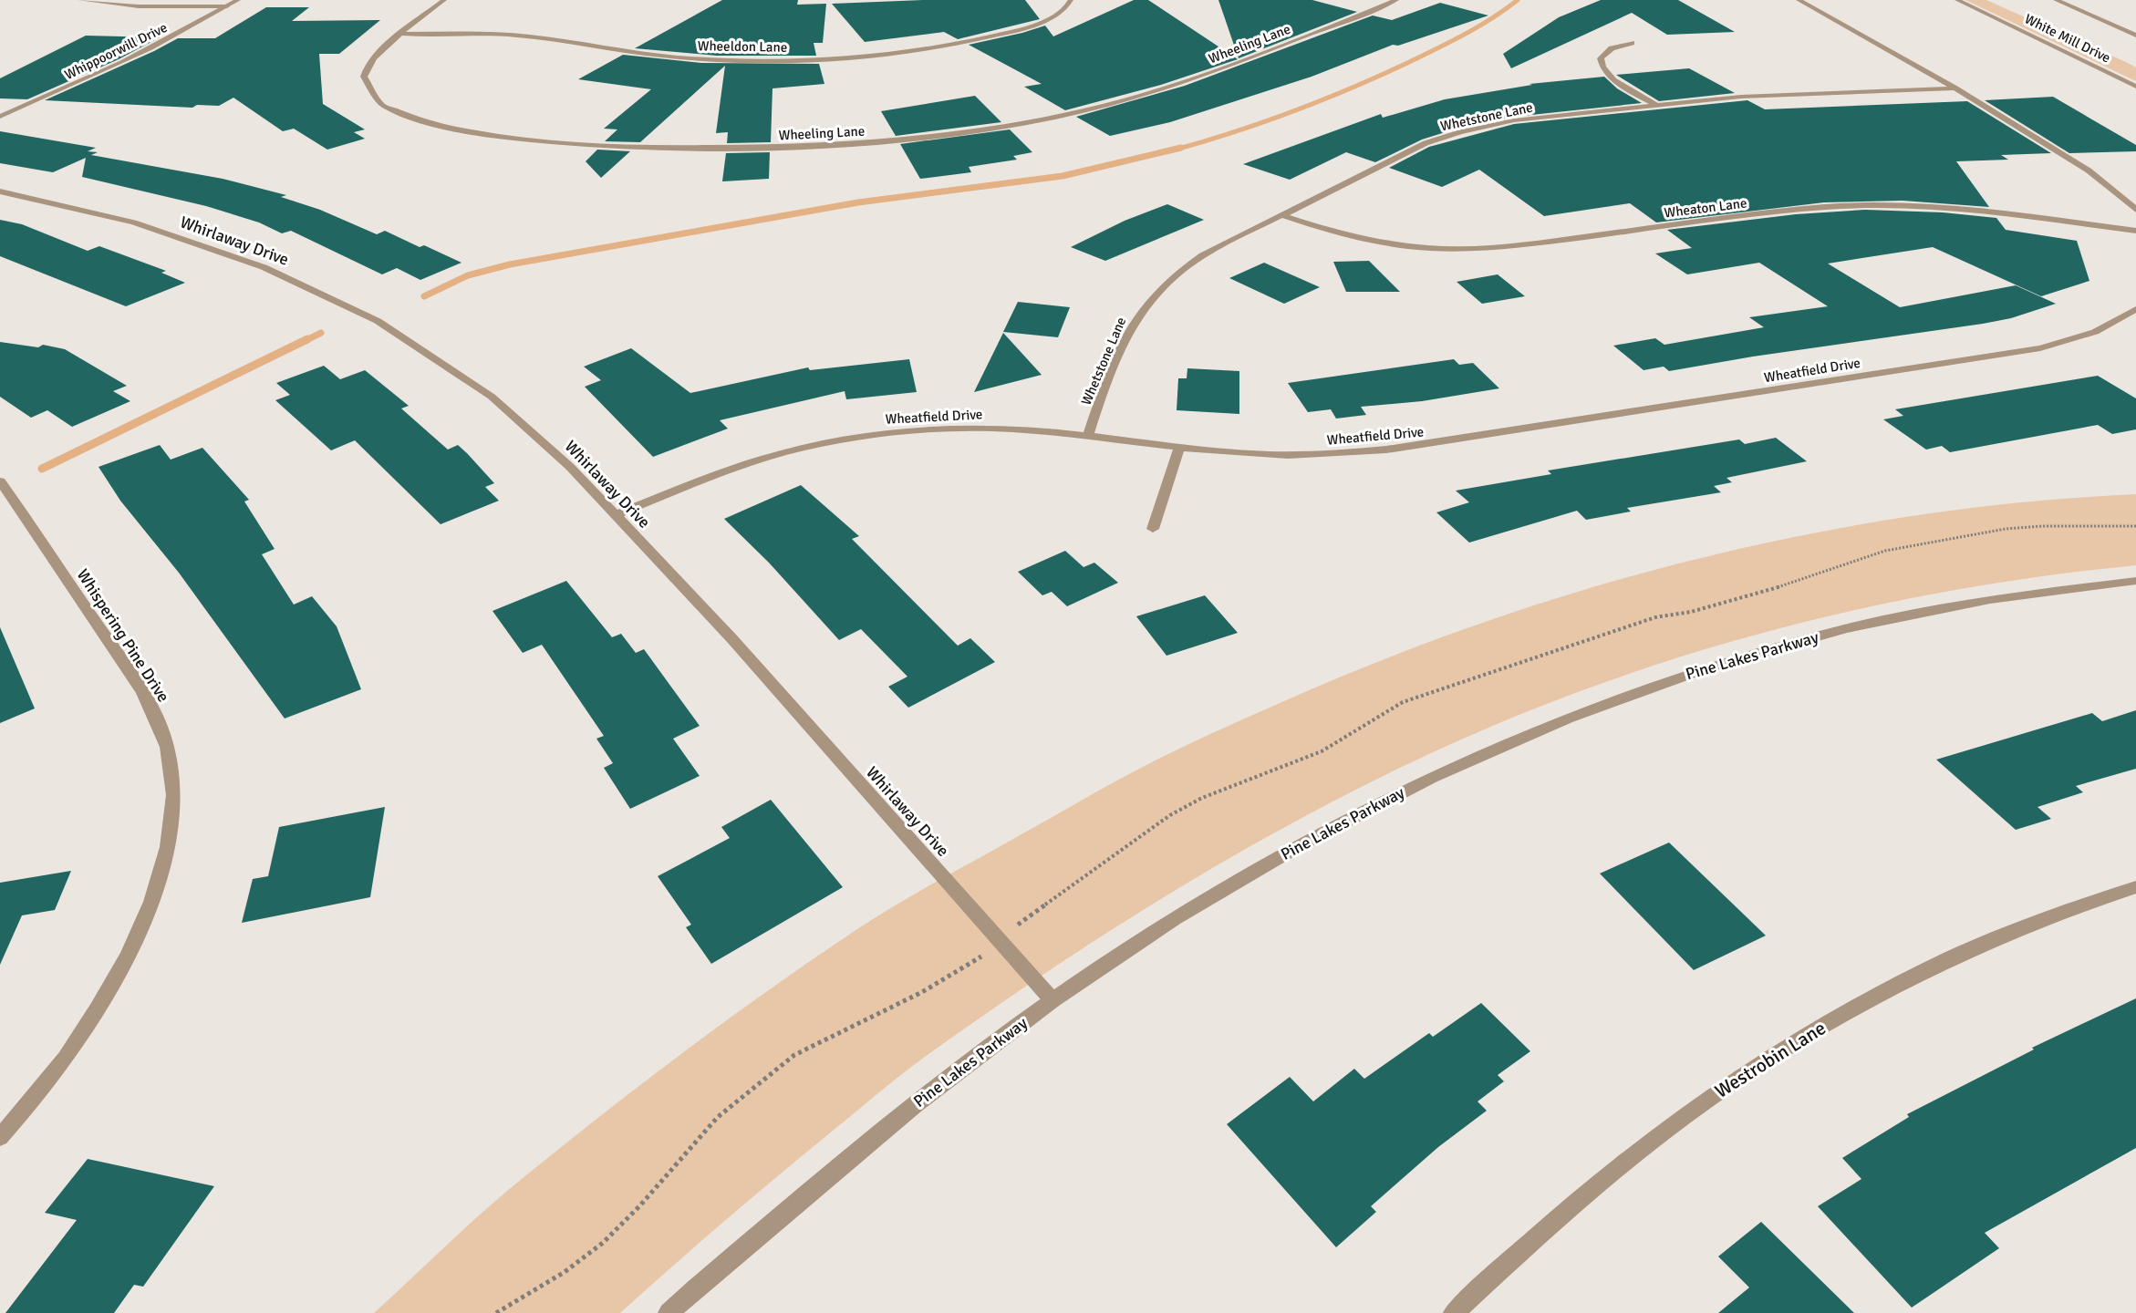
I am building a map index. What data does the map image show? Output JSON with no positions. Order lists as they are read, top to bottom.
{
  "streets": {
    "street": [
      "White Mill Drive",
      "Wheeling Lane",
      "Wheeldon Lane",
      "Whippoorwill Drive",
      "Whetstone Lane",
      "Wheaton Lane",
      "Whirlaway Drive",
      "Wheatfield Drive",
      "Whispering Pine Drive",
      "Pine Lakes Parkway",
      "Westrobin Lane"
    ]
  },
  "crossings": [
    ["Wheeling Lane", "Wheeldon Lane"],
    ["Whetstone Lane", "Wheaton Lane"],
    ["Whetstone Lane", "Wheatfield Drive"],
    ["Whirlaway Drive", "Wheatfield Drive"],
    ["Whirlaway Drive", "Pine Lakes Parkway"]
  ]
}
